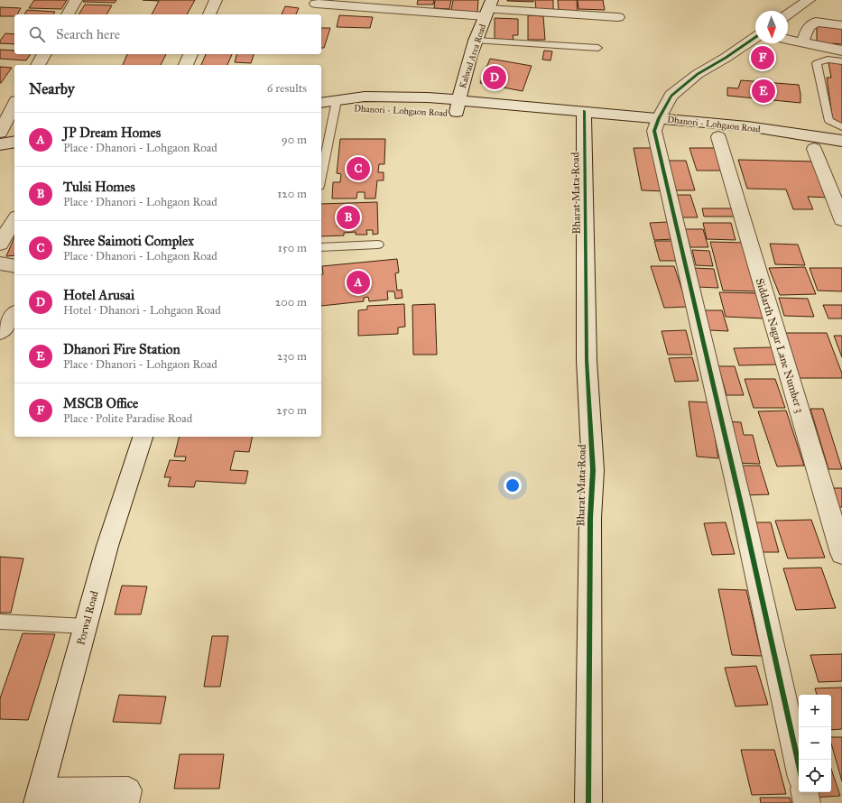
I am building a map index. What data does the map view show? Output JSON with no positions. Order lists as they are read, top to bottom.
{
  "streets": {
    "street": [
      "Kalwad Area Road",
      "Dhanori - Lohgaon Road",
      "Bharat Mata Road",
      "Siddarth Nagar Lane Number 3",
      "Porwal Road"
    ]
  },
  "crossings": [
    ["Kalwad Area Road", "Dhanori - Lohgaon Road"],
    ["Dhanori - Lohgaon Road", "Bharat Mata Road"],
    ["Dhanori - Lohgaon Road", "Siddarth Nagar Lane Number 3"]
  ],
  "north": "bottom",
  "page": {
    "search": "Search here",
    "pins": [
      "F",
      "D",
      "E",
      "C",
      "B",
      "A"
    ],
    "heading": ["Nearby", "6 results"],
    "list": [
      {
        "mark": "A",
        "name": "JP Dream Homes",
        "note": "Place · Dhanori - Lohgaon Road",
        "value": "90 m"
      },
      {
        "mark": "B",
        "name": "Tulsi Homes",
        "note": "Place · Dhanori - Lohgaon Road",
        "value": "120 m"
      },
      {
        "mark": "C",
        "name": "Shree Saimoti Complex",
        "note": "Place · Dhanori - Lohgaon Road",
        "value": "150 m"
      },
      {
        "mark": "D",
        "name": "Hotel Arusai",
        "note": "Hotel · Dhanori - Lohgaon Road",
        "value": "200 m"
      },
      {
        "mark": "E",
        "name": "Dhanori Fire Station",
        "note": "Place · Dhanori - Lohgaon Road",
        "value": "230 m"
      },
      {
        "mark": "F",
        "name": "MSCB Office",
        "note": "Place · Polite Paradise Road",
        "value": "250 m"
      }
    ],
    "map_buttons": ["+", "−"]
  }
}
